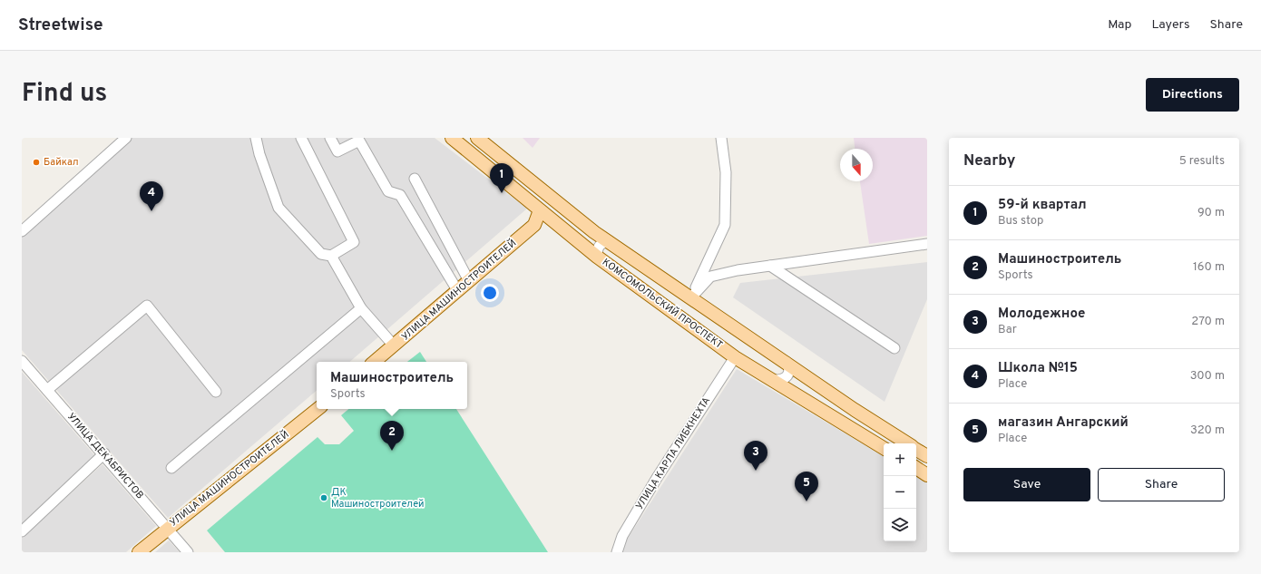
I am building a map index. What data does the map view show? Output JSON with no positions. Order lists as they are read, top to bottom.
{
  "streets": {
    "main road": ["УЛИЦА МАШИНОСТРОИТЕЛЕЙ", "КОМСОМОЛЬСКИЙ ПРОСПЕКТ"],
    "street": ["УЛИЦА КАРЛА ЛИБКНЕХТА", "УЛИЦА ДЕКАБРИСТОВ"]
  },
  "crossings": [
    ["УЛИЦА МАШИНОСТРОИТЕЛЕЙ", "КОМСОМОЛЬСКИЙ ПРОСПЕКТ"],
    ["УЛИЦА МАШИНОСТРОИТЕЛЕЙ", "УЛИЦА ДЕКАБРИСТОВ"],
    ["КОМСОМОЛЬСКИЙ ПРОСПЕКТ", "УЛИЦА КАРЛА ЛИБКНЕХТА"]
  ],
  "places": ["Байкал", "ДК Машиностроителей"],
  "north": "bottom",
  "page": {
    "header": "Streetwise",
    "nav": ["Map", "Layers", "Share"],
    "title": "Find us",
    "buttons": [
      "Directions",
      ["Save", "Share"]
    ],
    "heading": ["Nearby", "5 results"],
    "pins": [
      "1",
      "4",
      "2",
      "3",
      "5"
    ],
    "list": [
      {
        "mark": "1",
        "name": "59-й квартал",
        "note": "Bus stop",
        "value": "90 m"
      },
      {
        "mark": "2",
        "name": "Машиностроитель",
        "note": "Sports",
        "value": "160 m"
      },
      {
        "mark": "3",
        "name": "Молодежное",
        "note": "Bar",
        "value": "270 m"
      },
      {
        "mark": "4",
        "name": "Школа №15",
        "note": "Place",
        "value": "300 m"
      },
      {
        "mark": "5",
        "name": "магазин Ангарский",
        "note": "Place",
        "value": "320 m"
      }
    ],
    "popup": ["Машиностроитель", "Sports"],
    "map_buttons": ["+", "−"]
  }
}
